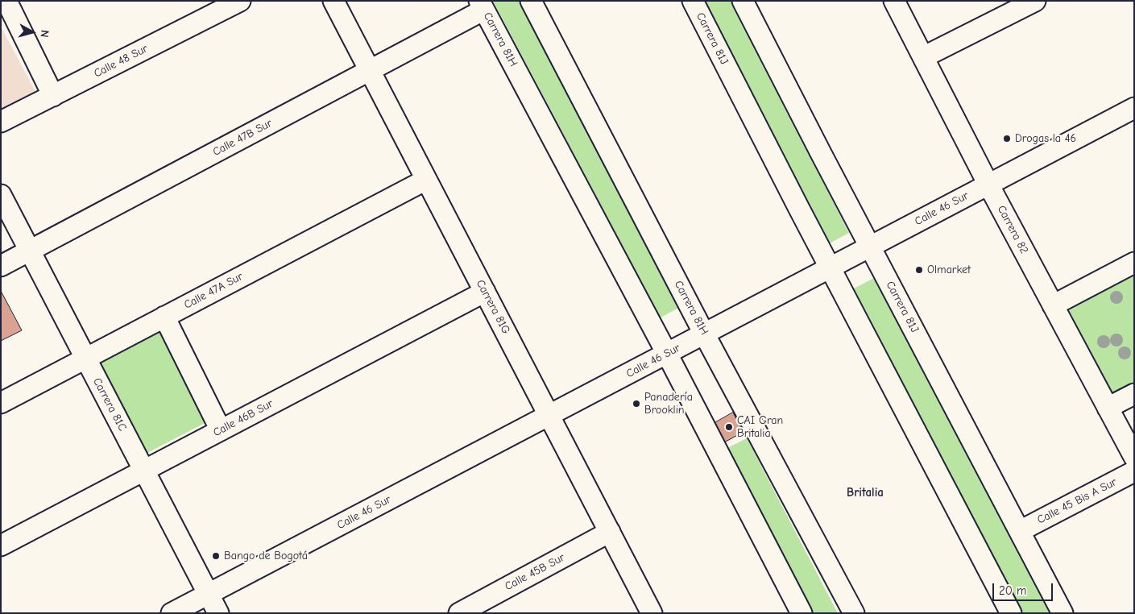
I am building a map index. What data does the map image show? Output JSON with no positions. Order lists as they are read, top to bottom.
{
  "streets": {
    "street": [
      "Carrera 81J",
      "Carrera 81H",
      "Calle 48 Sur",
      "Calle 47B Sur",
      "Calle 46 Sur",
      "Carrera 82",
      "Calle 47A Sur",
      "Carrera 81G",
      "Carrera 81C",
      "Calle 46B Sur",
      "Calle 45 Bis A Sur",
      "Calle 45B Sur"
    ]
  },
  "crossings": [
    ["Carrera 81J", "Calle 46 Sur"],
    ["Carrera 81J", "Calle 45 Bis A Sur"],
    ["Carrera 81H", "Calle 47B Sur"],
    ["Carrera 81H", "Calle 46 Sur"],
    ["Calle 47B Sur", "Carrera 81G"],
    ["Calle 47B Sur", "Carrera 81C"],
    ["Calle 46 Sur", "Carrera 82"],
    ["Calle 46 Sur", "Carrera 81G"],
    ["Calle 46 Sur", "Carrera 81C"],
    ["Calle 47A Sur", "Carrera 81G"],
    ["Calle 47A Sur", "Carrera 81C"],
    ["Carrera 81G", "Calle 46B Sur"],
    ["Carrera 81G", "Calle 45B Sur"],
    ["Carrera 81C", "Calle 46B Sur"]
  ],
  "districts": ["Britalia"],
  "places": [
    "Drogas la 46",
    "Olmarket",
    "Panadería Brooklin",
    "CAI Gran Britalia",
    "Bango de Bogotá"
  ],
  "scale_bar": "20 m",
  "north": "right"
}
